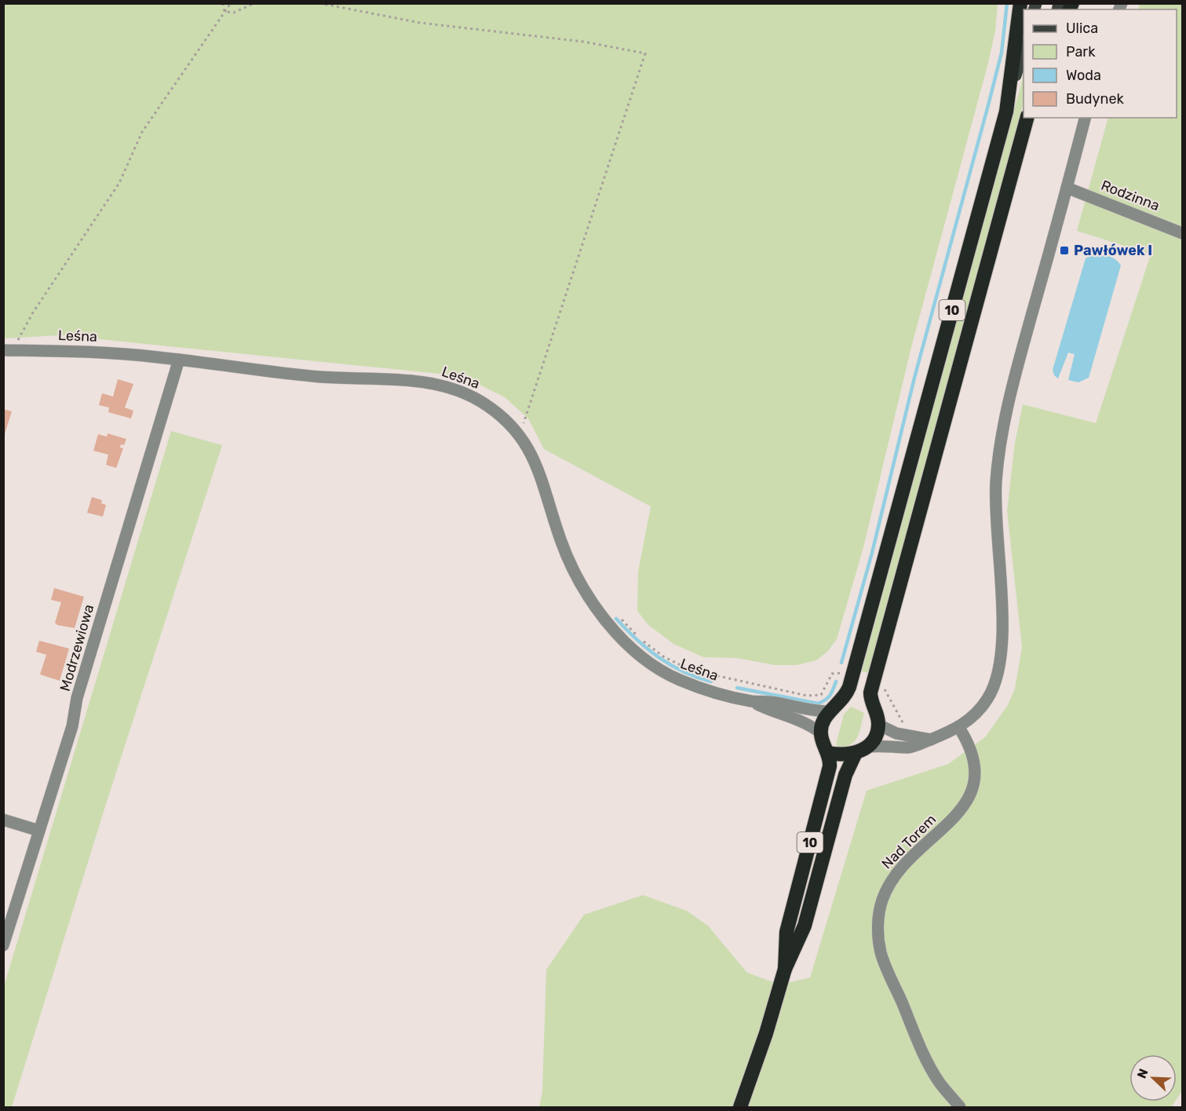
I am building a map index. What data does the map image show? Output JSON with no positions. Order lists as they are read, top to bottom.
{
  "streets": {
    "highway": ["10"],
    "street": [
      "Rodzinna",
      "Leśna",
      "Modrzewiowa",
      "Nad Torem"
    ]
  },
  "crossings": [
    ["10", "Leśna"],
    ["Leśna", "Modrzewiowa"]
  ],
  "places": {
    "transit": ["Pawłówek I"]
  },
  "legend": [
    "Ulica",
    "Park",
    "Woda",
    "Budynek"
  ],
  "north": "top left"
}
